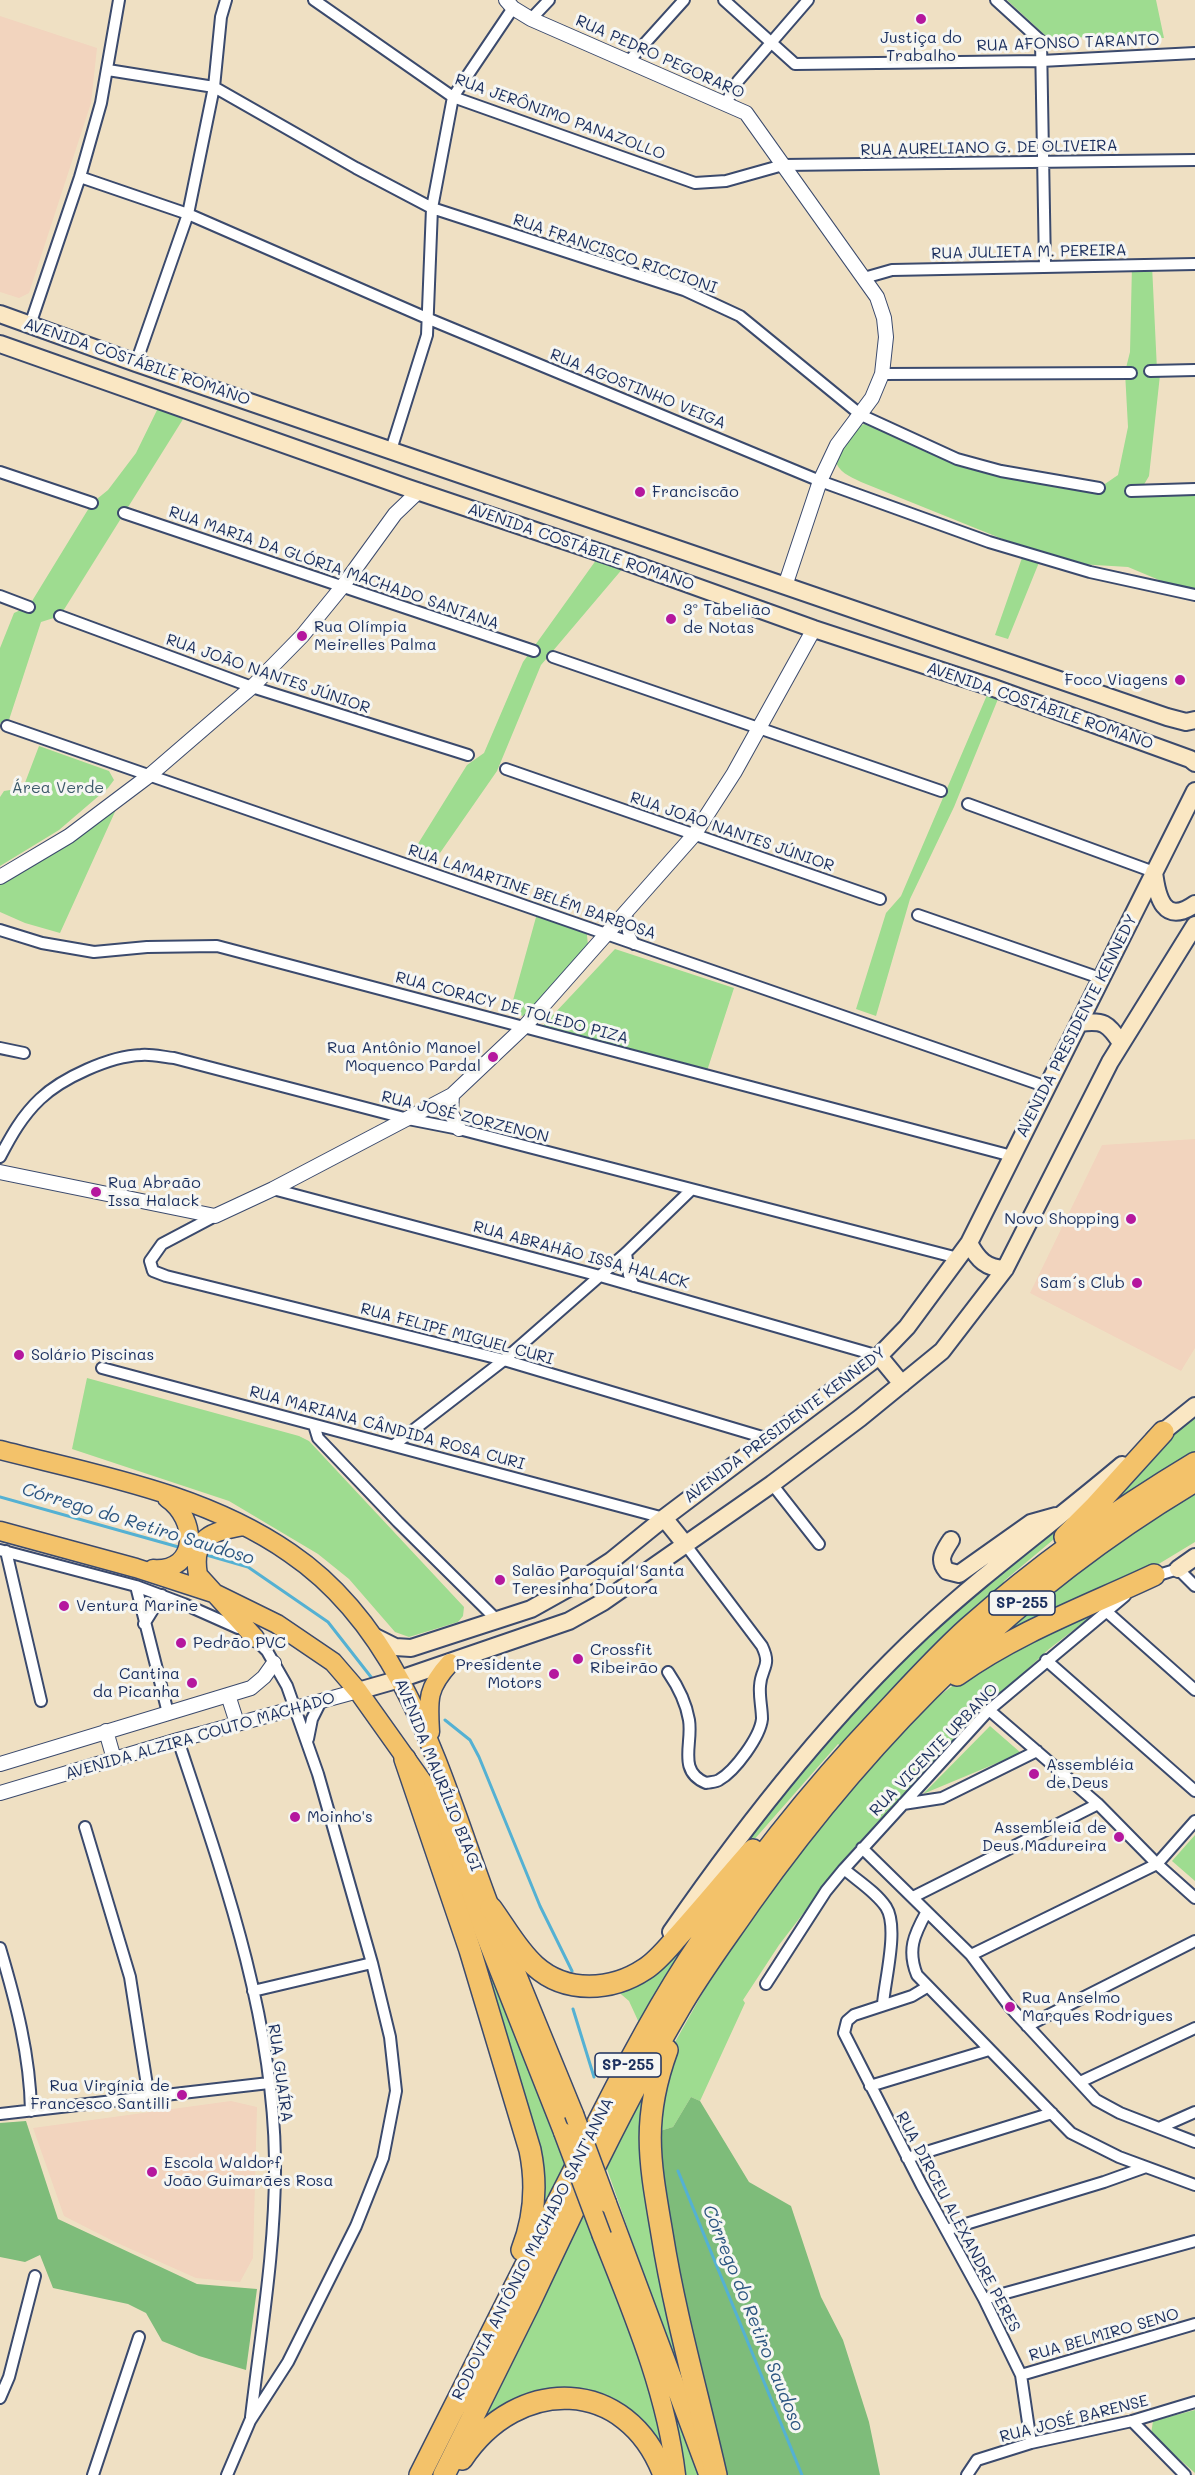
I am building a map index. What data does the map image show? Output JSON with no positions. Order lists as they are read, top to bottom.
{
  "streets": {
    "highway": ["SP-255", "RODOVIA ANTÔNIO MACHADO SANT'ANNA"],
    "main road": [
      "AVENIDA COSTÁBILE ROMANO",
      "AVENIDA PRESIDENTE KENNEDY",
      "AVENIDA ALZIRA COUTO MACHADO",
      "AVENIDA MAURÍLIO BIAGI"
    ],
    "street": [
      "RUA AFONSO TARANTO",
      "RUA PEDRO PEGORARO",
      "RUA JERÔNIMO PANAZOLLO",
      "RUA AURELIANO G. DE OLIVEIRA",
      "RUA JULIETA M. PEREIRA",
      "RUA FRANCISCO RICCIONI",
      "RUA AGOSTINHO VEIGA",
      "RUA MARIA DA GLÓRIA MACHADO SANTANA",
      "RUA JOÃO NANTES JÚNIOR",
      "RUA LAMARTINE BELÉM BARBOSA",
      "RUA CORACY DE TOLEDO PIZA",
      "RUA JOSÉ ZORZENON",
      "RUA ABRAHÃO ISSA HALACK",
      "RUA FELIPE MIGUEL CURI",
      "RUA MARIANA CÂNDIDA ROSA CURI",
      "RUA VICENTE URBANO",
      "RUA GUAÍRA",
      "RUA DIRCEU ALEXANDRE PERES",
      "RUA BELMIRO SENO",
      "RUA JOSÉ BARENSE"
    ]
  },
  "crossings": [
    ["RUA PEDRO PEGORARO", "RUA JERÔNIMO PANAZOLLO"],
    ["RUA PEDRO PEGORARO", "RUA AURELIANO G. DE OLIVEIRA"],
    ["RUA JERÔNIMO PANAZOLLO", "RUA AURELIANO G. DE OLIVEIRA"],
    ["RUA LAMARTINE BELÉM BARBOSA", "AVENIDA PRESIDENTE KENNEDY"],
    ["RUA CORACY DE TOLEDO PIZA", "AVENIDA PRESIDENTE KENNEDY"],
    ["AVENIDA PRESIDENTE KENNEDY", "RUA JOSÉ ZORZENON"],
    ["AVENIDA PRESIDENTE KENNEDY", "RUA ABRAHÃO ISSA HALACK"],
    ["AVENIDA PRESIDENTE KENNEDY", "RUA FELIPE MIGUEL CURI"],
    ["AVENIDA PRESIDENTE KENNEDY", "RUA MARIANA CÂNDIDA ROSA CURI"],
    ["AVENIDA PRESIDENTE KENNEDY", "AVENIDA MAURÍLIO BIAGI"],
    ["AVENIDA ALZIRA COUTO MACHADO", "AVENIDA MAURÍLIO BIAGI"],
    ["AVENIDA ALZIRA COUTO MACHADO", "RUA GUAÍRA"],
    ["RUA DIRCEU ALEXANDRE PERES", "RUA BELMIRO SENO"],
    ["RUA DIRCEU ALEXANDRE PERES", "RUA JOSÉ BARENSE"]
  ],
  "water": ["Córrego do Retiro Saudoso"],
  "parks": ["Área Verde"],
  "places": [
    "Justiça do Trabalho",
    "Franciscão",
    "3º Tabelião de Notas",
    "Rua Olímpia Meirelles Palma",
    "Foco Viagens",
    "Rua Antônio Manoel Moquenco Pardal",
    "Rua Abraão Issa Halack",
    "Novo Shopping",
    "Sam´s Club",
    "Solário Piscinas",
    "Salão Paroquial Santa Teresinha Doutora",
    "Ventura Marine",
    "Pedrão PVC",
    "Crossfit Ribeirão",
    "Presidente Motors",
    "Cantina da Picanha",
    "Assembléia de Deus",
    "Moinho's",
    "Assembleia de Deus Madureira",
    "Rua Anselmo Marques Rodrigues",
    "Rua Virgínia de Francesco Santilli",
    "Escola Waldorf João Guimarães Rosa"
  ]
}
